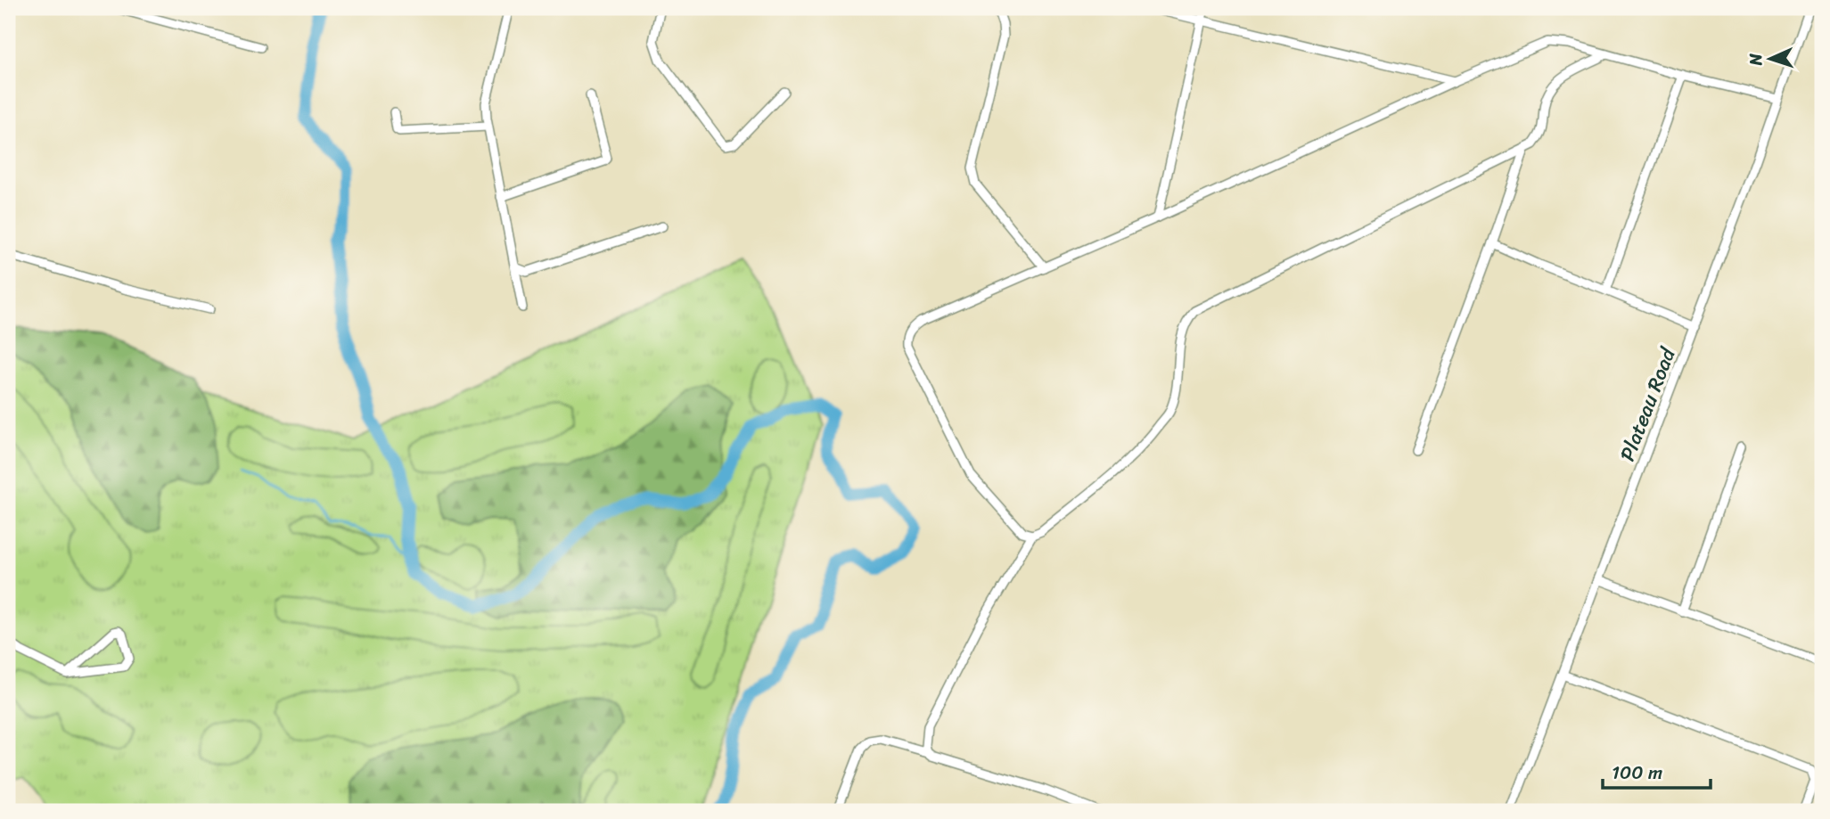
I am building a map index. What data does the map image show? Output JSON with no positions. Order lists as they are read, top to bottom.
{
  "streets": {
    "street": ["Plateau Road"]
  },
  "scale_bar": "100 m",
  "north": "left"
}
